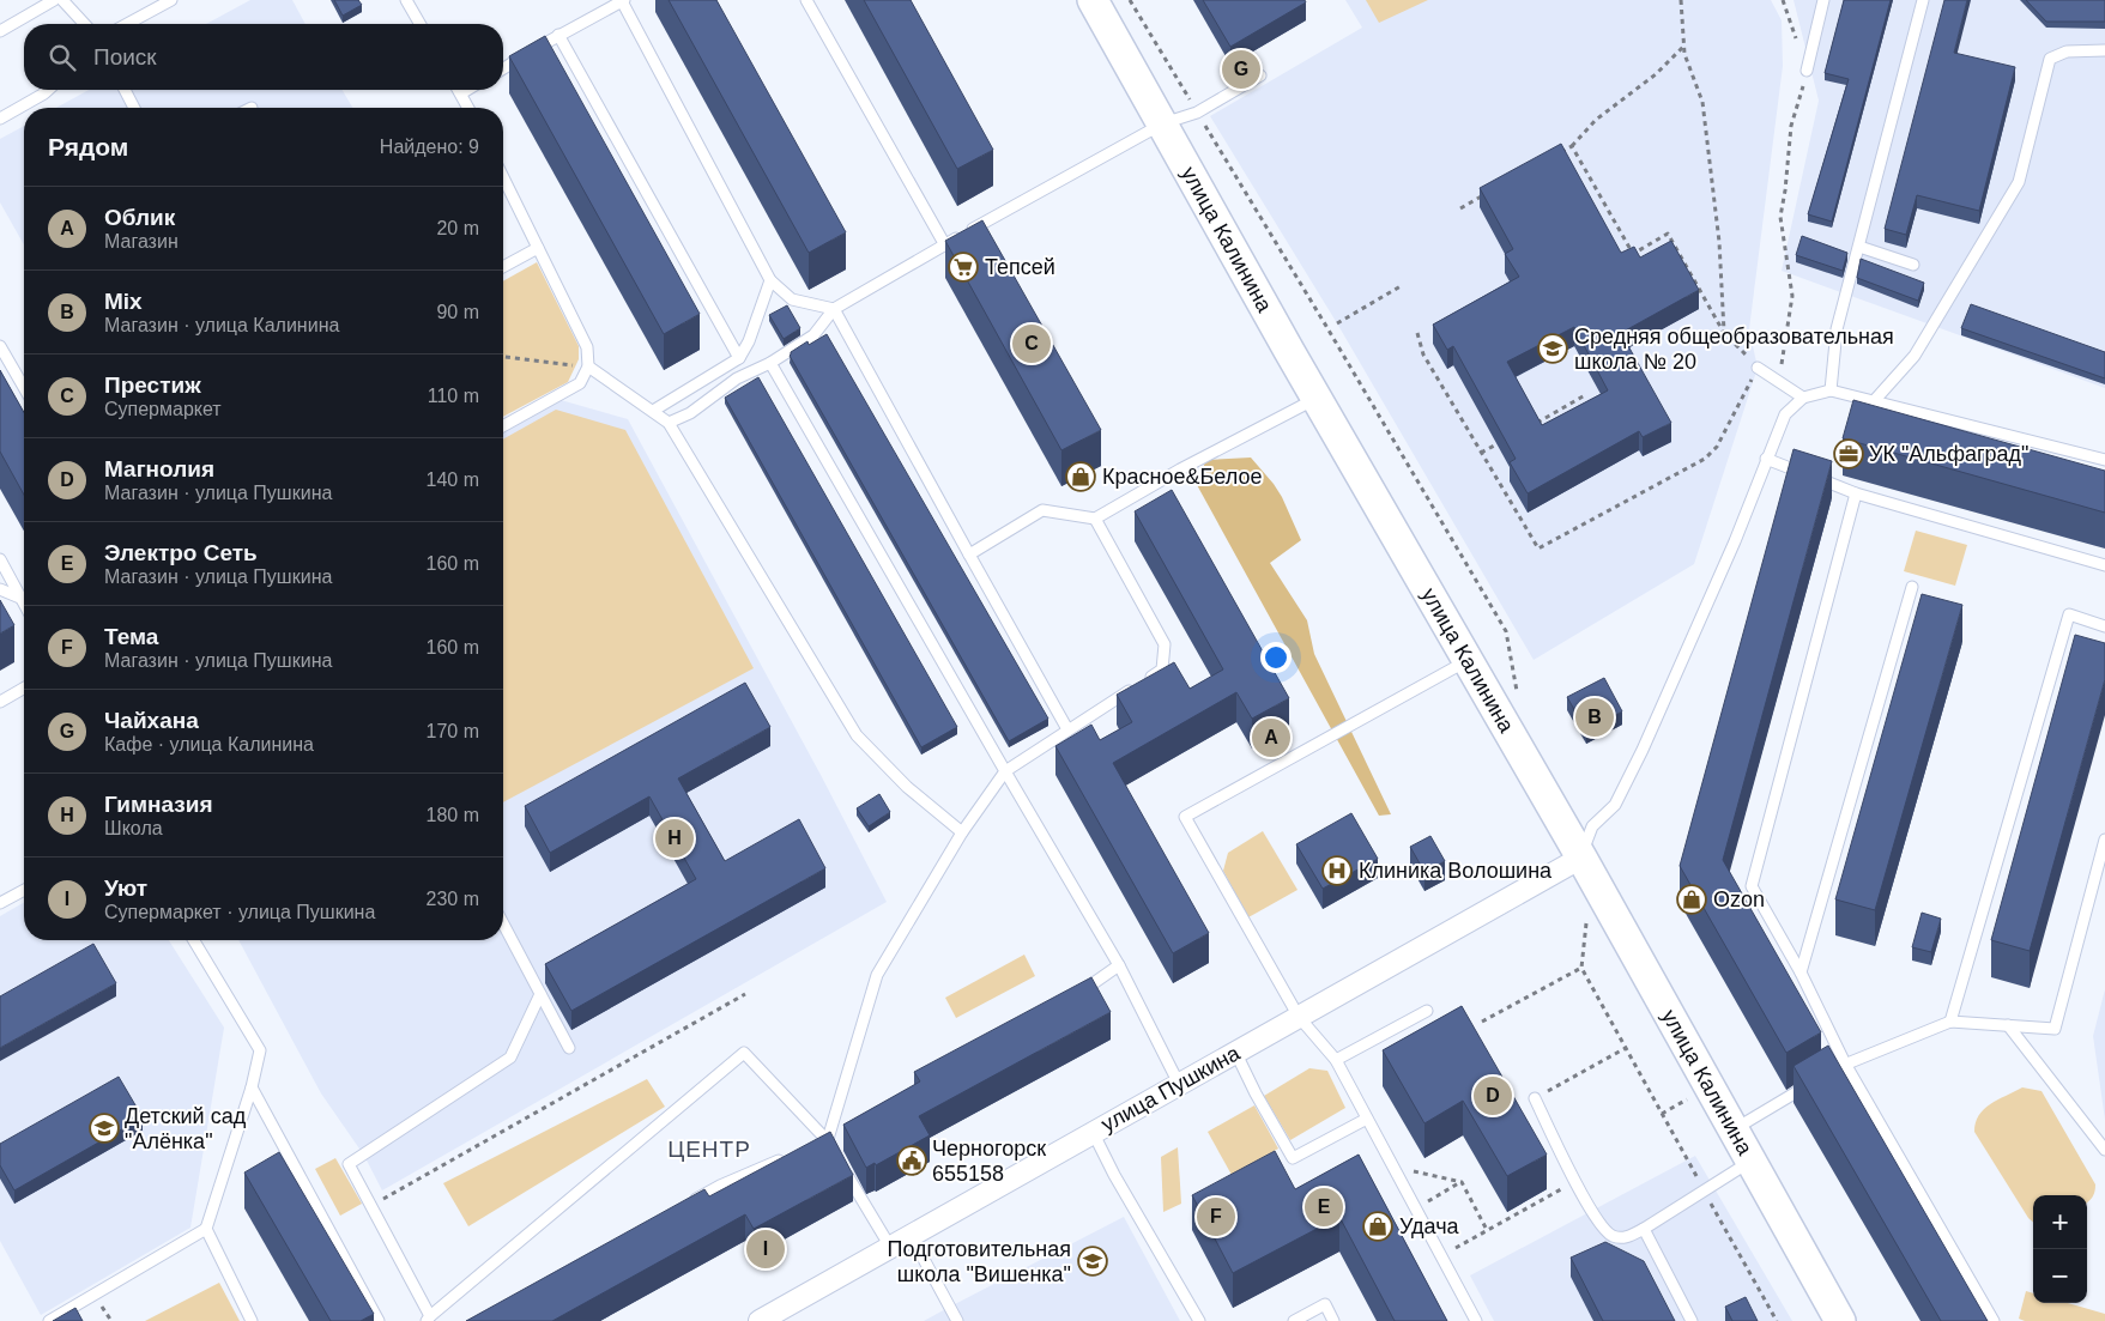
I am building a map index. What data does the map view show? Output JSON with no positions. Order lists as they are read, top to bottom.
{
  "streets": {
    "main road": ["улица Калинина"],
    "street": ["улица Пушкина"]
  },
  "crossings": [
    ["улица Калинина", "улица Пушкина"]
  ],
  "districts": ["ЦЕНТР"],
  "places": {
    "supermarket": ["Тепсей"],
    "school or university": ["Средняя общеобразовательная школа № 20", "Детский сад \"Алёнка\"", "Подготовительная школа \"Вишенка\""],
    "office": ["УК \"Альфаград\""],
    "shop": ["Красное&Белое", "Ozon", "Удача"],
    "hospital": ["Клиника Волошина"],
    "public building": ["Черногорск 655158"]
  },
  "page": {
    "search": "Поиск",
    "pins": [
      "G",
      "C",
      "B",
      "A",
      "H",
      "D",
      "E",
      "F",
      "I"
    ],
    "heading": ["Рядом", "Найдено: 9"],
    "list": [
      {
        "mark": "A",
        "name": "Облик",
        "note": "Магазин",
        "value": "20 m"
      },
      {
        "mark": "B",
        "name": "Mix",
        "note": "Магазин · улица Калинина",
        "value": "90 m"
      },
      {
        "mark": "C",
        "name": "Престиж",
        "note": "Супермаркет",
        "value": "110 m"
      },
      {
        "mark": "D",
        "name": "Магнолия",
        "note": "Магазин · улица Пушкина",
        "value": "140 m"
      },
      {
        "mark": "E",
        "name": "Электро Сеть",
        "note": "Магазин · улица Пушкина",
        "value": "160 m"
      },
      {
        "mark": "F",
        "name": "Тема",
        "note": "Магазин · улица Пушкина",
        "value": "160 m"
      },
      {
        "mark": "G",
        "name": "Чайхана",
        "note": "Кафе · улица Калинина",
        "value": "170 m"
      },
      {
        "mark": "H",
        "name": "Гимназия",
        "note": "Школа",
        "value": "180 m"
      },
      {
        "mark": "I",
        "name": "Уют",
        "note": "Супермаркет · улица Пушкина",
        "value": "230 m"
      }
    ],
    "map_buttons": ["+", "−"]
  }
}
